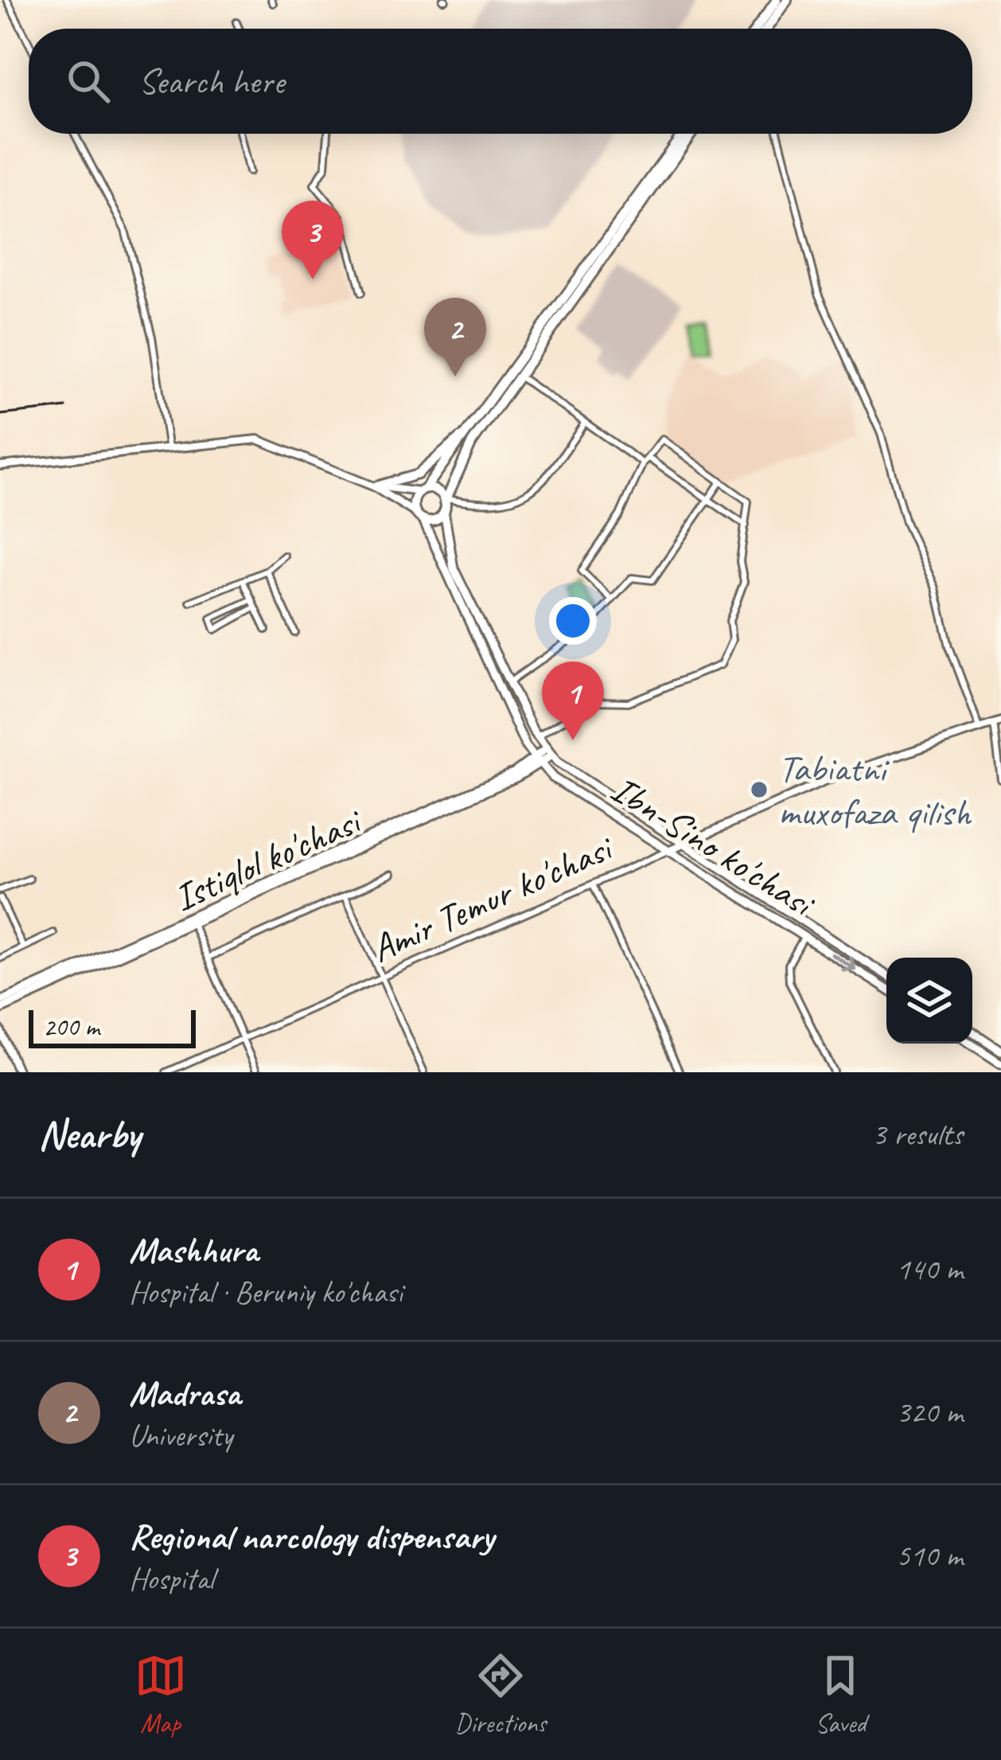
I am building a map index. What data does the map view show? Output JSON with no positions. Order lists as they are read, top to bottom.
{
  "streets": {
    "main road": ["Ibn-Sino ko'chasi", "Istiqlol ko'chasi", "Amir Temur ko'chasi"]
  },
  "crossings": [
    ["Ibn-Sino ko'chasi", "Istiqlol ko'chasi"],
    ["Ibn-Sino ko'chasi", "Amir Temur ko'chasi"]
  ],
  "places": ["Tabiatni muxofaza qilish"],
  "scale_bar": "200 m",
  "page": {
    "search": "Search here",
    "pins": ["3", "2", "1"],
    "scale": "200 m",
    "heading": ["Nearby", "3 results"],
    "list": [
      {
        "mark": "1",
        "name": "Mashhura",
        "note": "Hospital · Beruniy ko'chasi",
        "value": "140 m"
      },
      {
        "mark": "2",
        "name": "Madrasa",
        "note": "University",
        "value": "320 m"
      },
      {
        "mark": "3",
        "name": "Regional narcology dispensary",
        "note": "Hospital",
        "value": "510 m"
      }
    ],
    "nav": ["Map", "Directions", "Saved"]
  }
}
